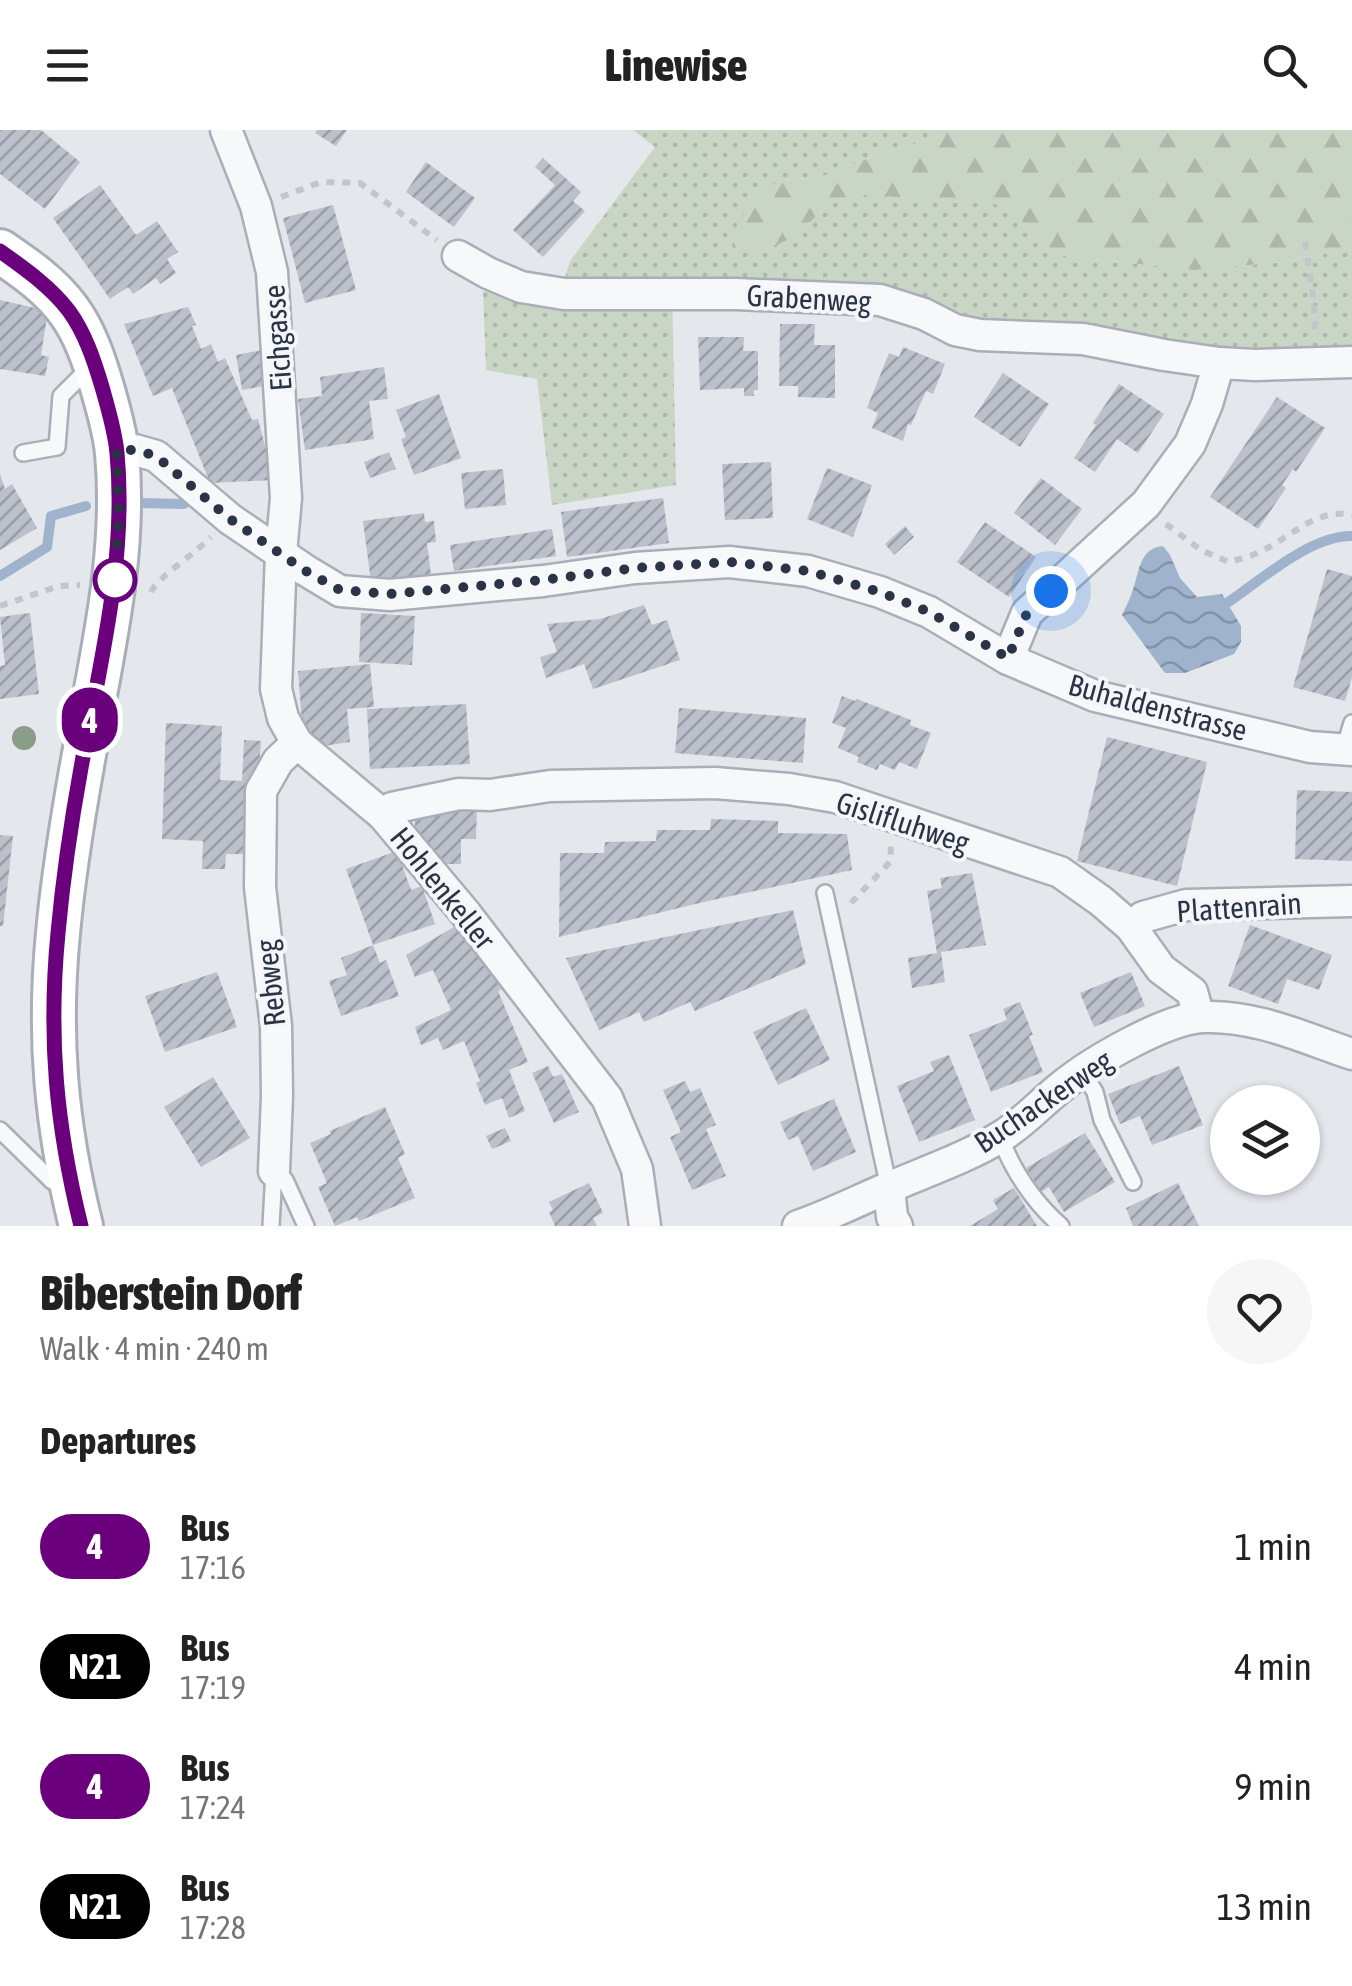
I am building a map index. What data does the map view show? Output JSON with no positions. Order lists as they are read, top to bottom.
{
  "streets": {
    "street": [
      "Grabenweg",
      "Eichgasse",
      "Buhaldenstrasse",
      "Gislifluhweg",
      "Hohlenkeller",
      "Plattenrain",
      "Rebweg",
      "Buchackerweg"
    ]
  },
  "crossings": [
    ["Eichgasse", "Buhaldenstrasse"],
    ["Eichgasse", "Hohlenkeller"],
    ["Buhaldenstrasse", "Hohlenkeller"],
    ["Gislifluhweg", "Hohlenkeller"],
    ["Gislifluhweg", "Plattenrain"],
    ["Gislifluhweg", "Buchackerweg"],
    ["Hohlenkeller", "Rebweg"]
  ],
  "lines": ["bus line 4"],
  "page": {
    "header": "Linewise",
    "on_map": "4",
    "heading": [
      ["Biberstein Dorf", "Walk · 4 min · 240 m"],
      "Departures"
    ],
    "list": [
      {
        "mark": "4",
        "name": "Bus",
        "note": "17:16",
        "value": "1 min"
      },
      {
        "mark": "N21",
        "name": "Bus",
        "note": "17:19",
        "value": "4 min"
      },
      {
        "mark": "4",
        "name": "Bus",
        "note": "17:24",
        "value": "9 min"
      },
      {
        "mark": "N21",
        "name": "Bus",
        "note": "17:28",
        "value": "13 min"
      }
    ]
  }
}
